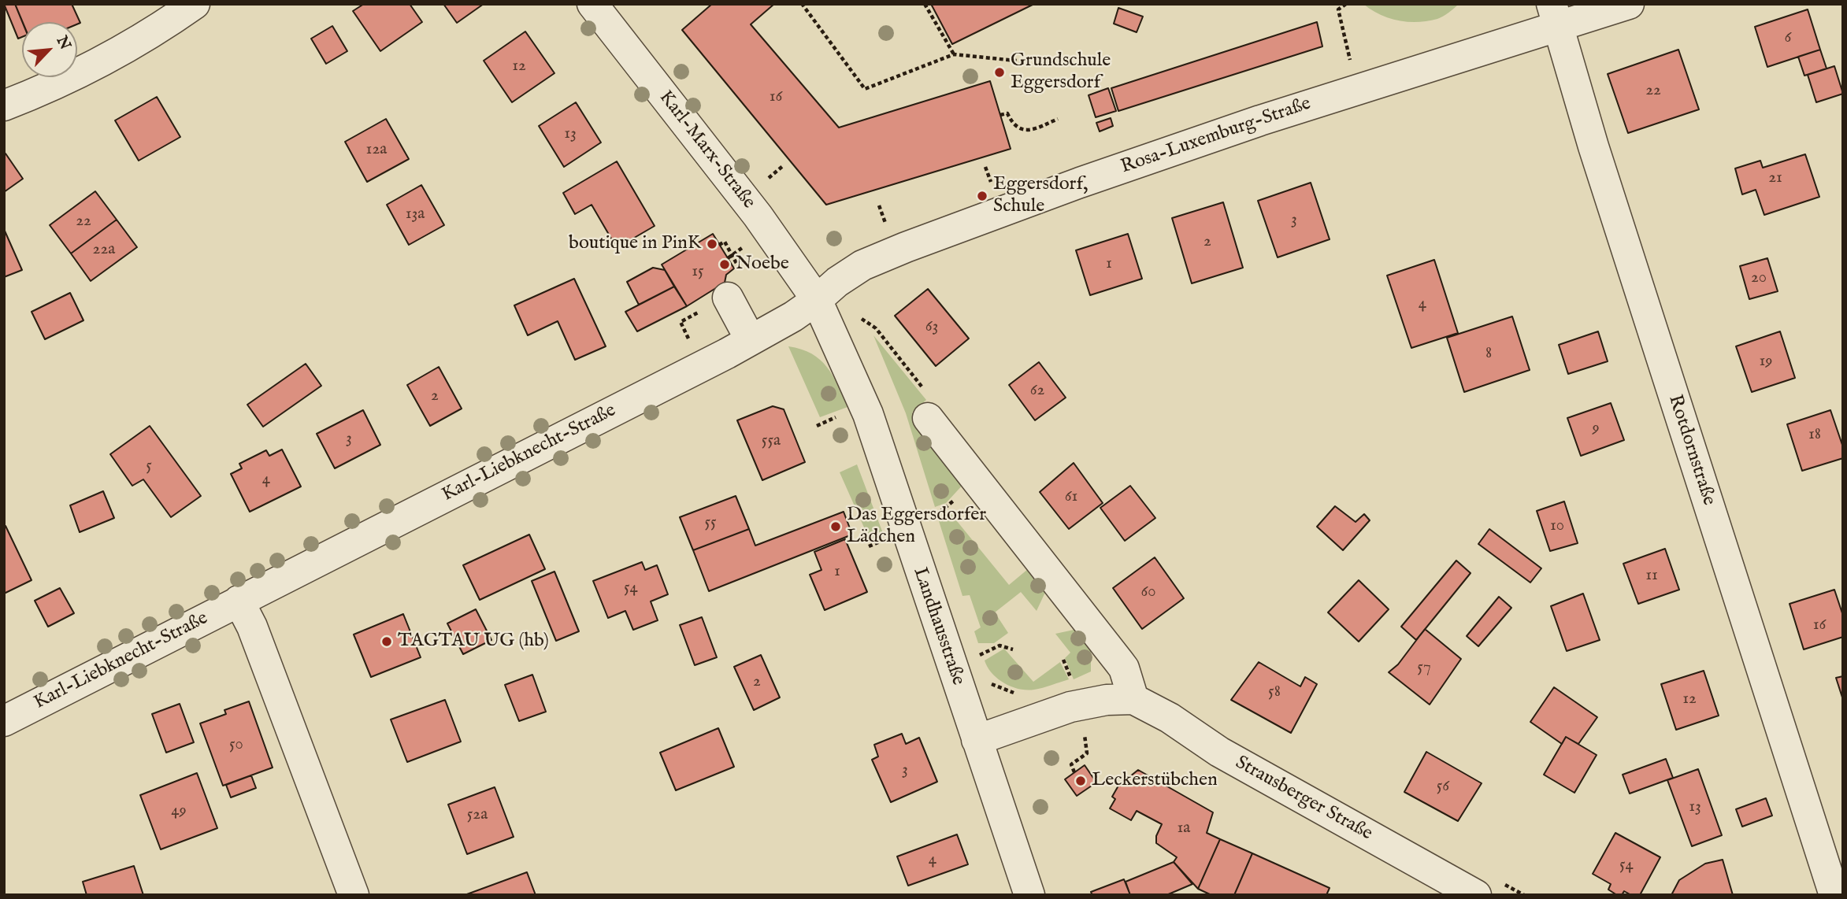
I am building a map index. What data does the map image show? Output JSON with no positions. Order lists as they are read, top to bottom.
{
  "streets": {
    "street": [
      "Rosa-Luxemburg-Straße",
      "Karl-Marx-Straße",
      "Rotdornstraße",
      "Karl-Liebknecht-Straße",
      "Landhausstraße",
      "Strausberger Straße"
    ]
  },
  "crossings": [
    ["Rosa-Luxemburg-Straße", "Karl-Marx-Straße"],
    ["Rosa-Luxemburg-Straße", "Rotdornstraße"],
    ["Rosa-Luxemburg-Straße", "Karl-Liebknecht-Straße"],
    ["Rosa-Luxemburg-Straße", "Landhausstraße"],
    ["Karl-Marx-Straße", "Karl-Liebknecht-Straße"],
    ["Karl-Marx-Straße", "Landhausstraße"],
    ["Karl-Liebknecht-Straße", "Landhausstraße"],
    ["Landhausstraße", "Strausberger Straße"]
  ],
  "places": [
    "Grundschule Eggersdorf",
    "Eggersdorf, Schule",
    "boutique in PinK",
    "Noebe",
    "Das Eggersdorfer Lädchen",
    "TAGTAU UG (hb)",
    "Leckerstübchen"
  ],
  "house_numbers": [
    "6",
    "12",
    "22",
    "16",
    "13",
    "12a",
    "21",
    "13a",
    "3",
    "22",
    "2",
    "22a",
    "1",
    "15",
    "20",
    "4",
    "63",
    "8",
    "19",
    "62",
    "2",
    "9",
    "18",
    "3",
    "55a",
    "5",
    "4",
    "61",
    "55",
    "10",
    "1",
    "11",
    "54",
    "60",
    "16",
    "57",
    "2",
    "58",
    "12",
    "50",
    "3",
    "56",
    "13",
    "49",
    "52a",
    "1a",
    "4",
    "54"
  ],
  "north": "top right"
}
